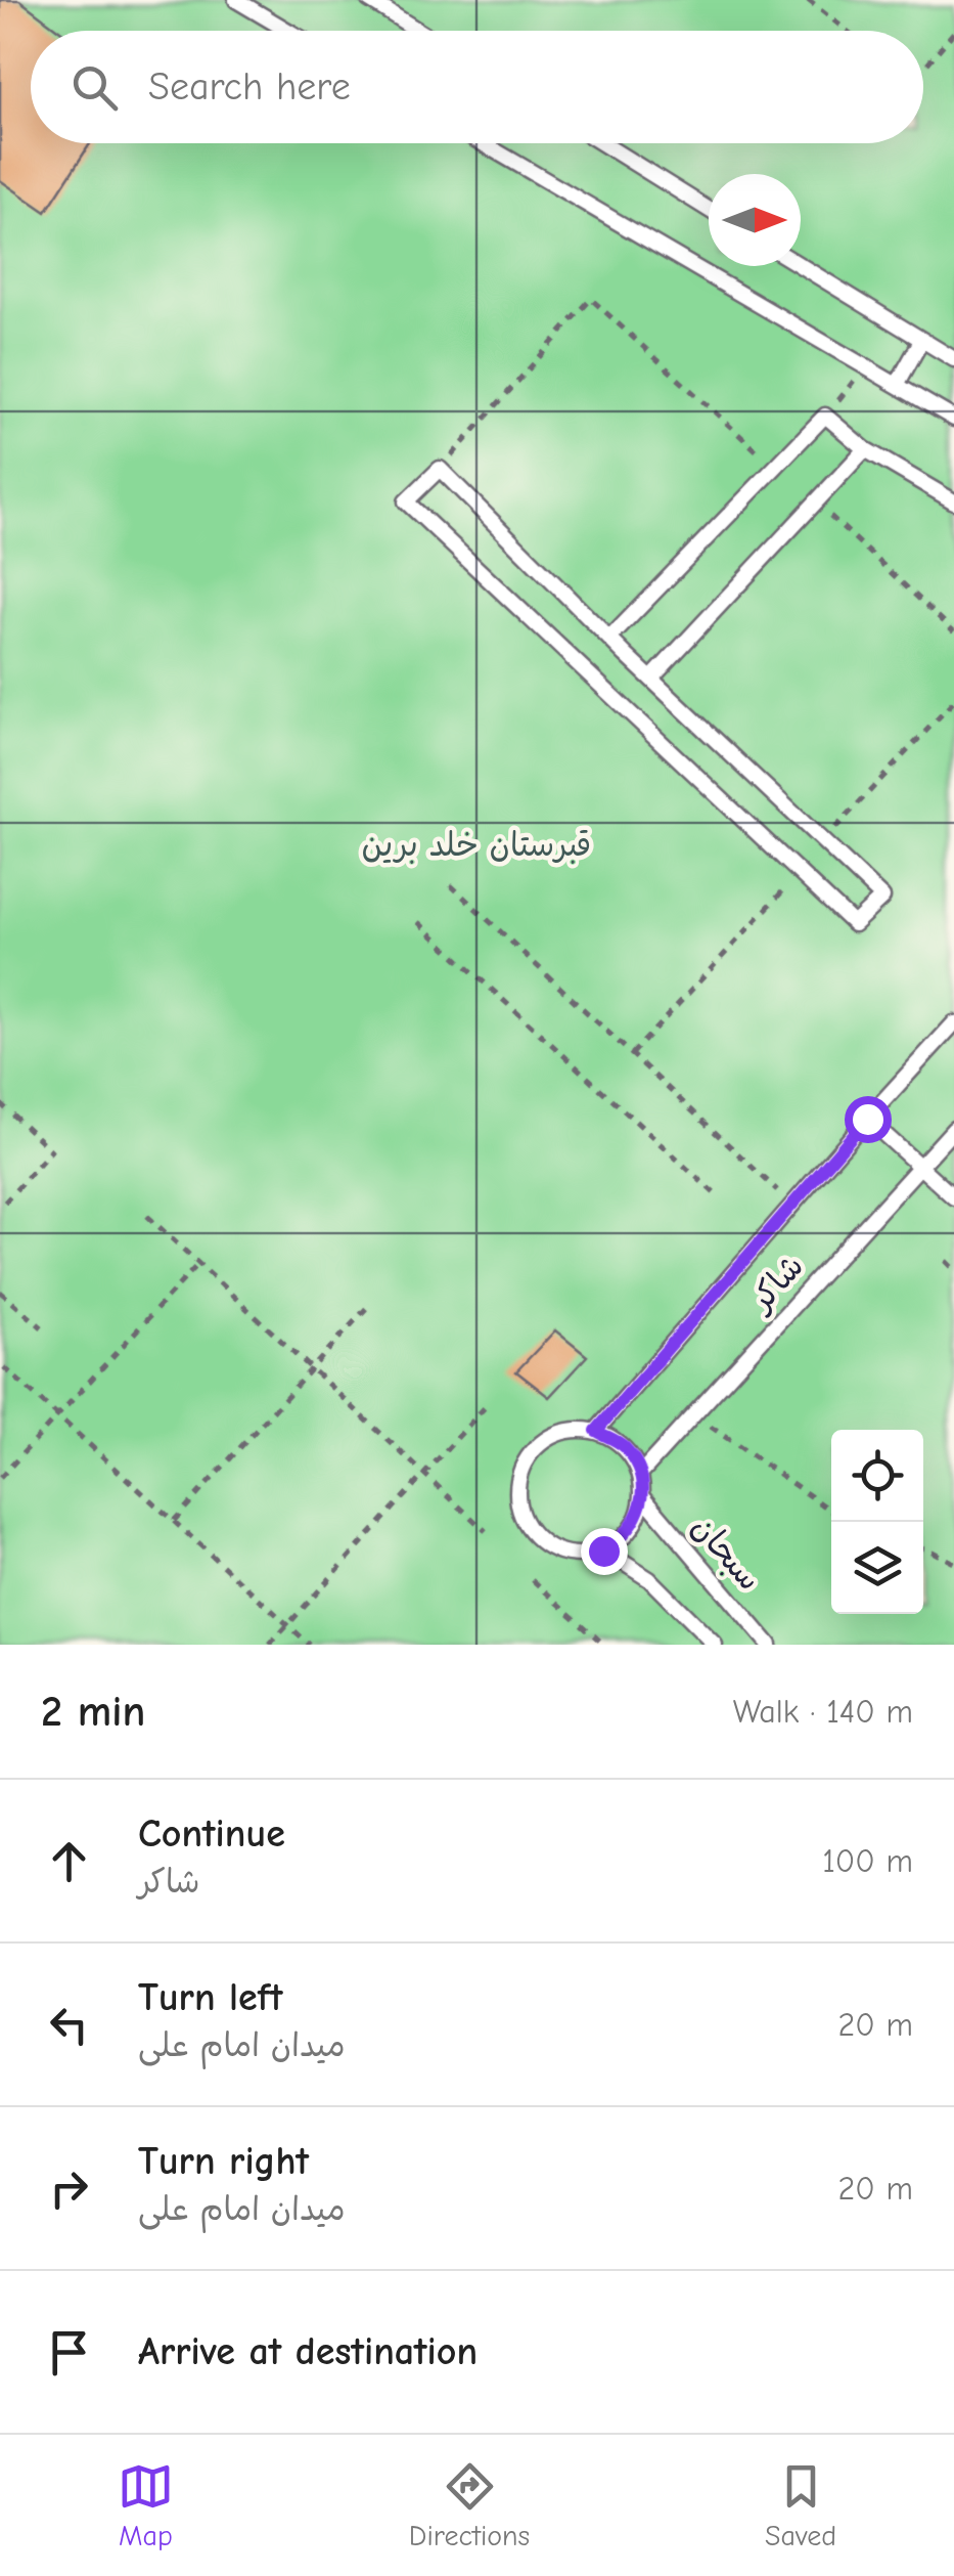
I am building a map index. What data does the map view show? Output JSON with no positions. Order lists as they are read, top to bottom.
{
  "streets": {
    "lane": ["شاکر", "سبحان"]
  },
  "crossings": [
    ["شاکر", "سبحان"]
  ],
  "parks": ["قبرستان خلد برین"],
  "north": "right",
  "page": {
    "search": "Search here",
    "heading": ["2 min", "Walk · 140 m"],
    "list": [
      ["Continue", "شاکر", "100 m"],
      ["Turn left", "میدان امام علی", "20 m"],
      ["Turn right", "میدان امام علی", "20 m"],
      "Arrive at destination"
    ],
    "nav": ["Map", "Directions", "Saved"]
  }
}
